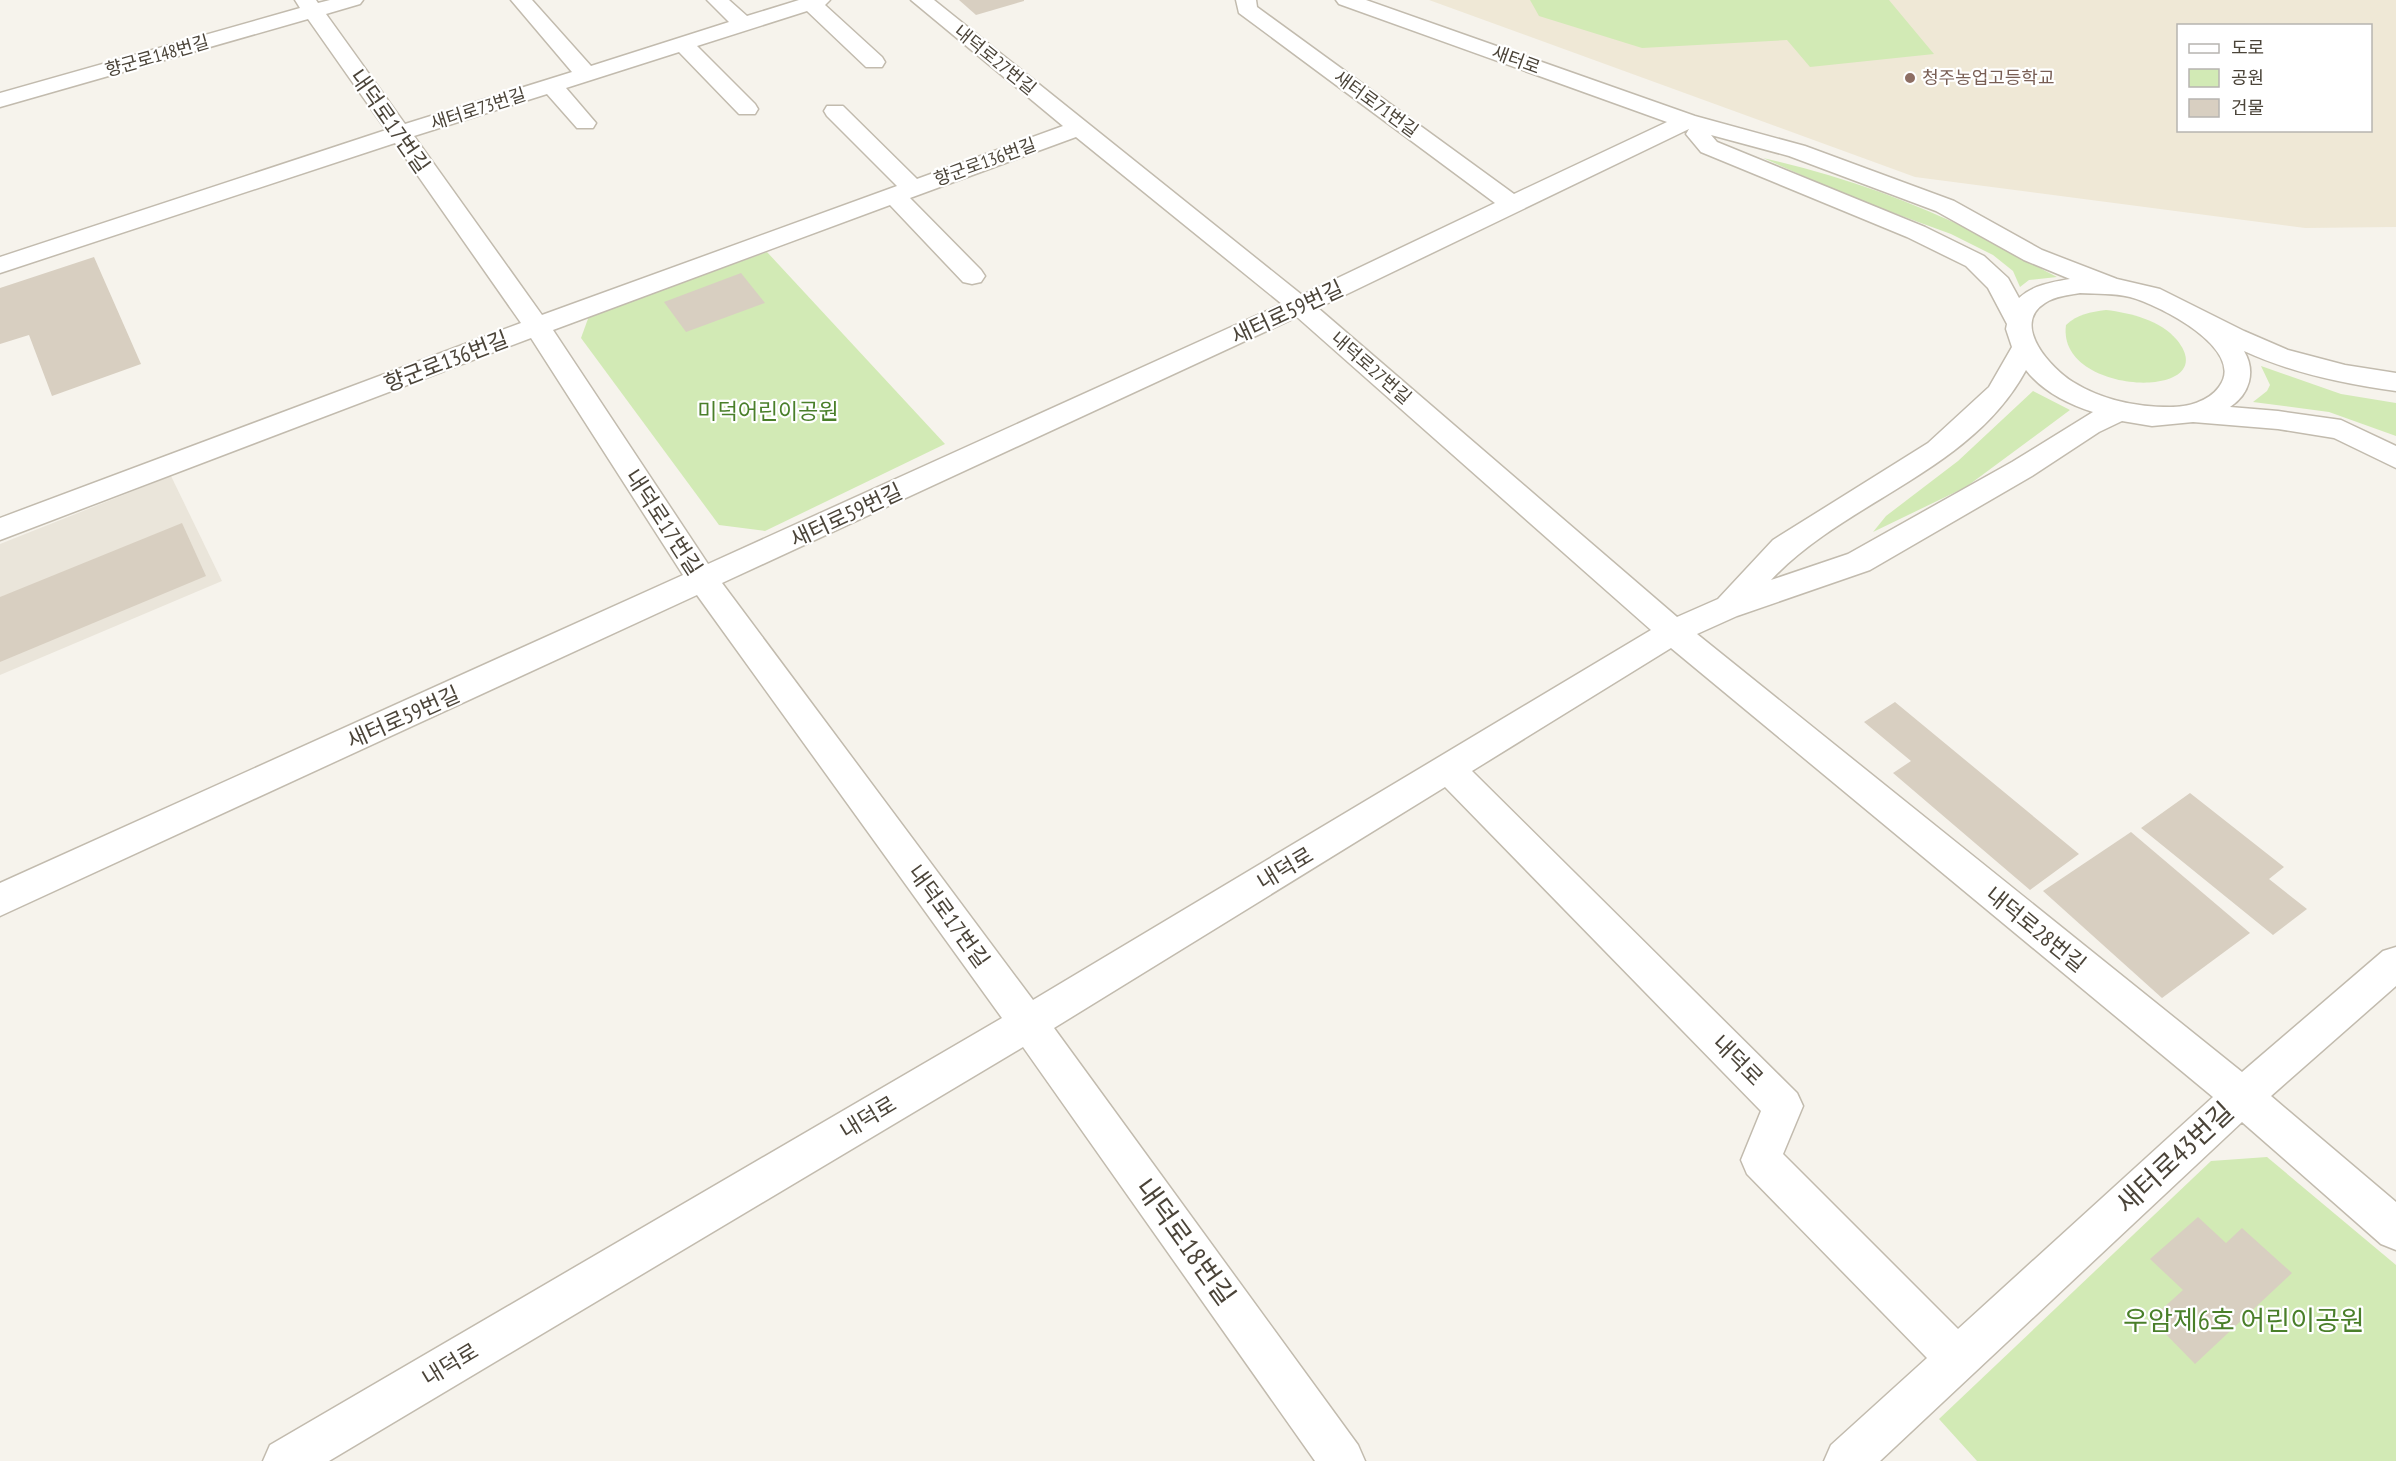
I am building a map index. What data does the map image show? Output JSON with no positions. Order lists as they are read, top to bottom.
{
  "streets": {
    "street": [
      "향군로148번길",
      "내덕로27번길",
      "새터로",
      "새터로71번길",
      "새터로73번길",
      "내덕로17번길",
      "향군로136번길",
      "새터로59번길",
      "내덕로",
      "내덕로28번길",
      "새터로43번길",
      "내덕로18번길"
    ]
  },
  "crossings": [
    ["향군로148번길", "내덕로17번길"],
    ["내덕로27번길", "향군로136번길"],
    ["내덕로27번길", "새터로59번길"],
    ["내덕로27번길", "내덕로"],
    ["내덕로27번길", "내덕로28번길"],
    ["새터로", "새터로59번길"],
    ["새터로71번길", "새터로59번길"],
    ["새터로73번길", "내덕로17번길"],
    ["내덕로17번길", "향군로136번길"],
    ["내덕로17번길", "새터로59번길"],
    ["내덕로17번길", "내덕로"],
    ["내덕로17번길", "내덕로18번길"],
    ["내덕로", "내덕로28번길"],
    ["내덕로", "새터로43번길"],
    ["내덕로", "내덕로18번길"],
    ["내덕로28번길", "새터로43번길"]
  ],
  "parks": ["미덕어린이공원", "우암제6호 어린이공원"],
  "places": ["청주농업고등학교"],
  "legend": ["도로", "공원", "건물"]
}
